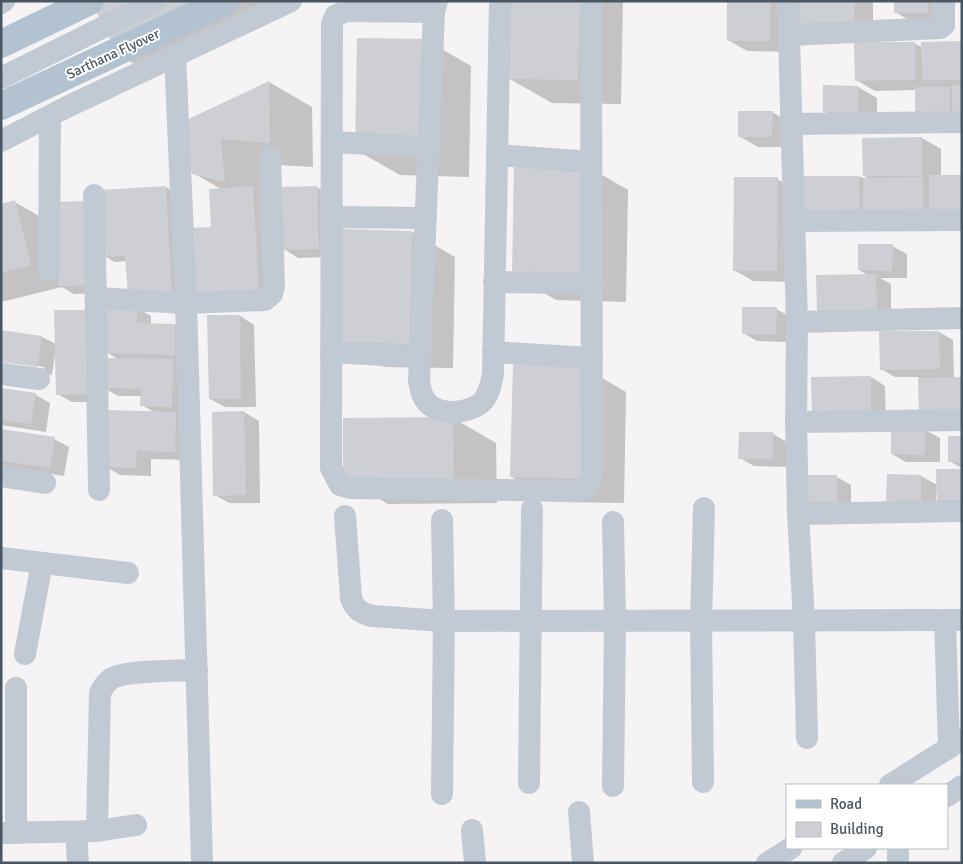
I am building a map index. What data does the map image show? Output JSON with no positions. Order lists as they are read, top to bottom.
{
  "streets": {
    "main road": ["Sarthana Flyover"]
  },
  "legend": ["Road", "Building"]
}
